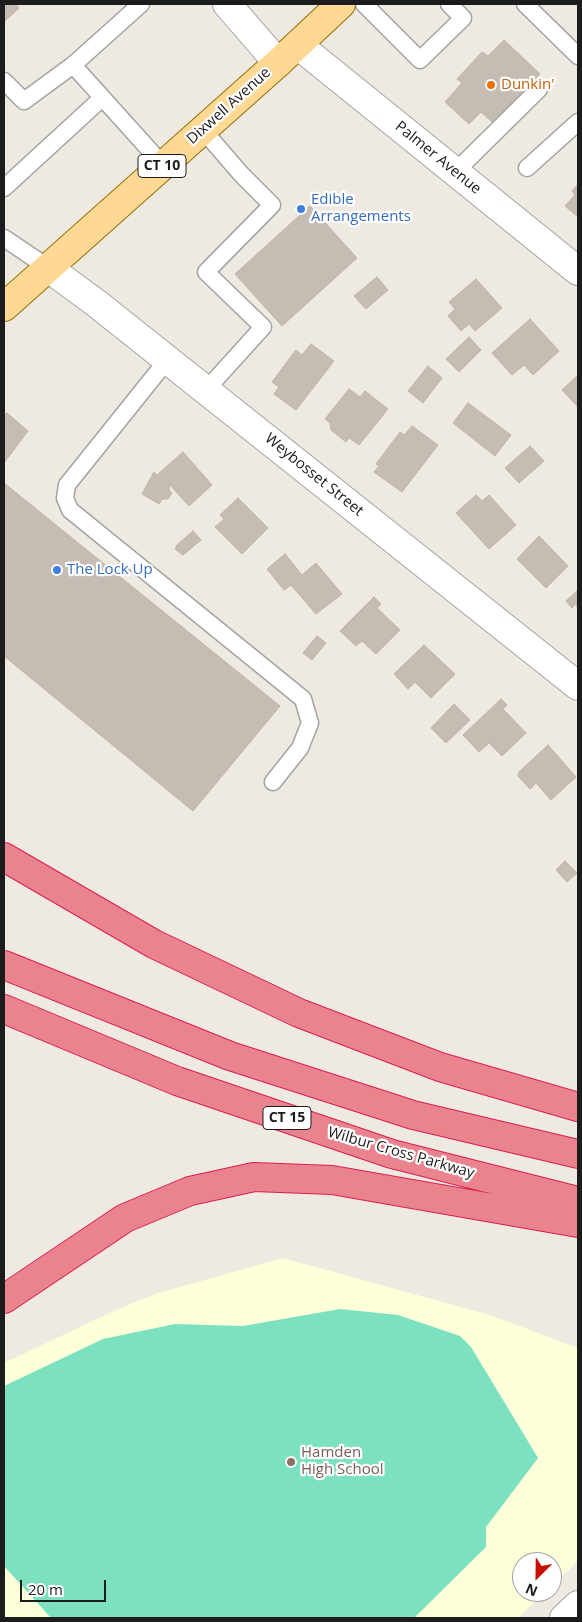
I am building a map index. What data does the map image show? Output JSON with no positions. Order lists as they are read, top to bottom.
{
  "streets": {
    "highway": ["CT 15", "Wilbur Cross Parkway"],
    "main road": ["Dixwell Avenue", "CT 10"],
    "street": ["Palmer Avenue", "Weybosset Street"]
  },
  "crossings": [
    ["Dixwell Avenue", "Palmer Avenue"],
    ["Dixwell Avenue", "Weybosset Street"]
  ],
  "places": [
    "Dunkin'",
    "Edible Arrangements",
    "The Lock Up",
    "Hamden High School"
  ],
  "scale_bar": "20 m",
  "north": "bottom left"
}
